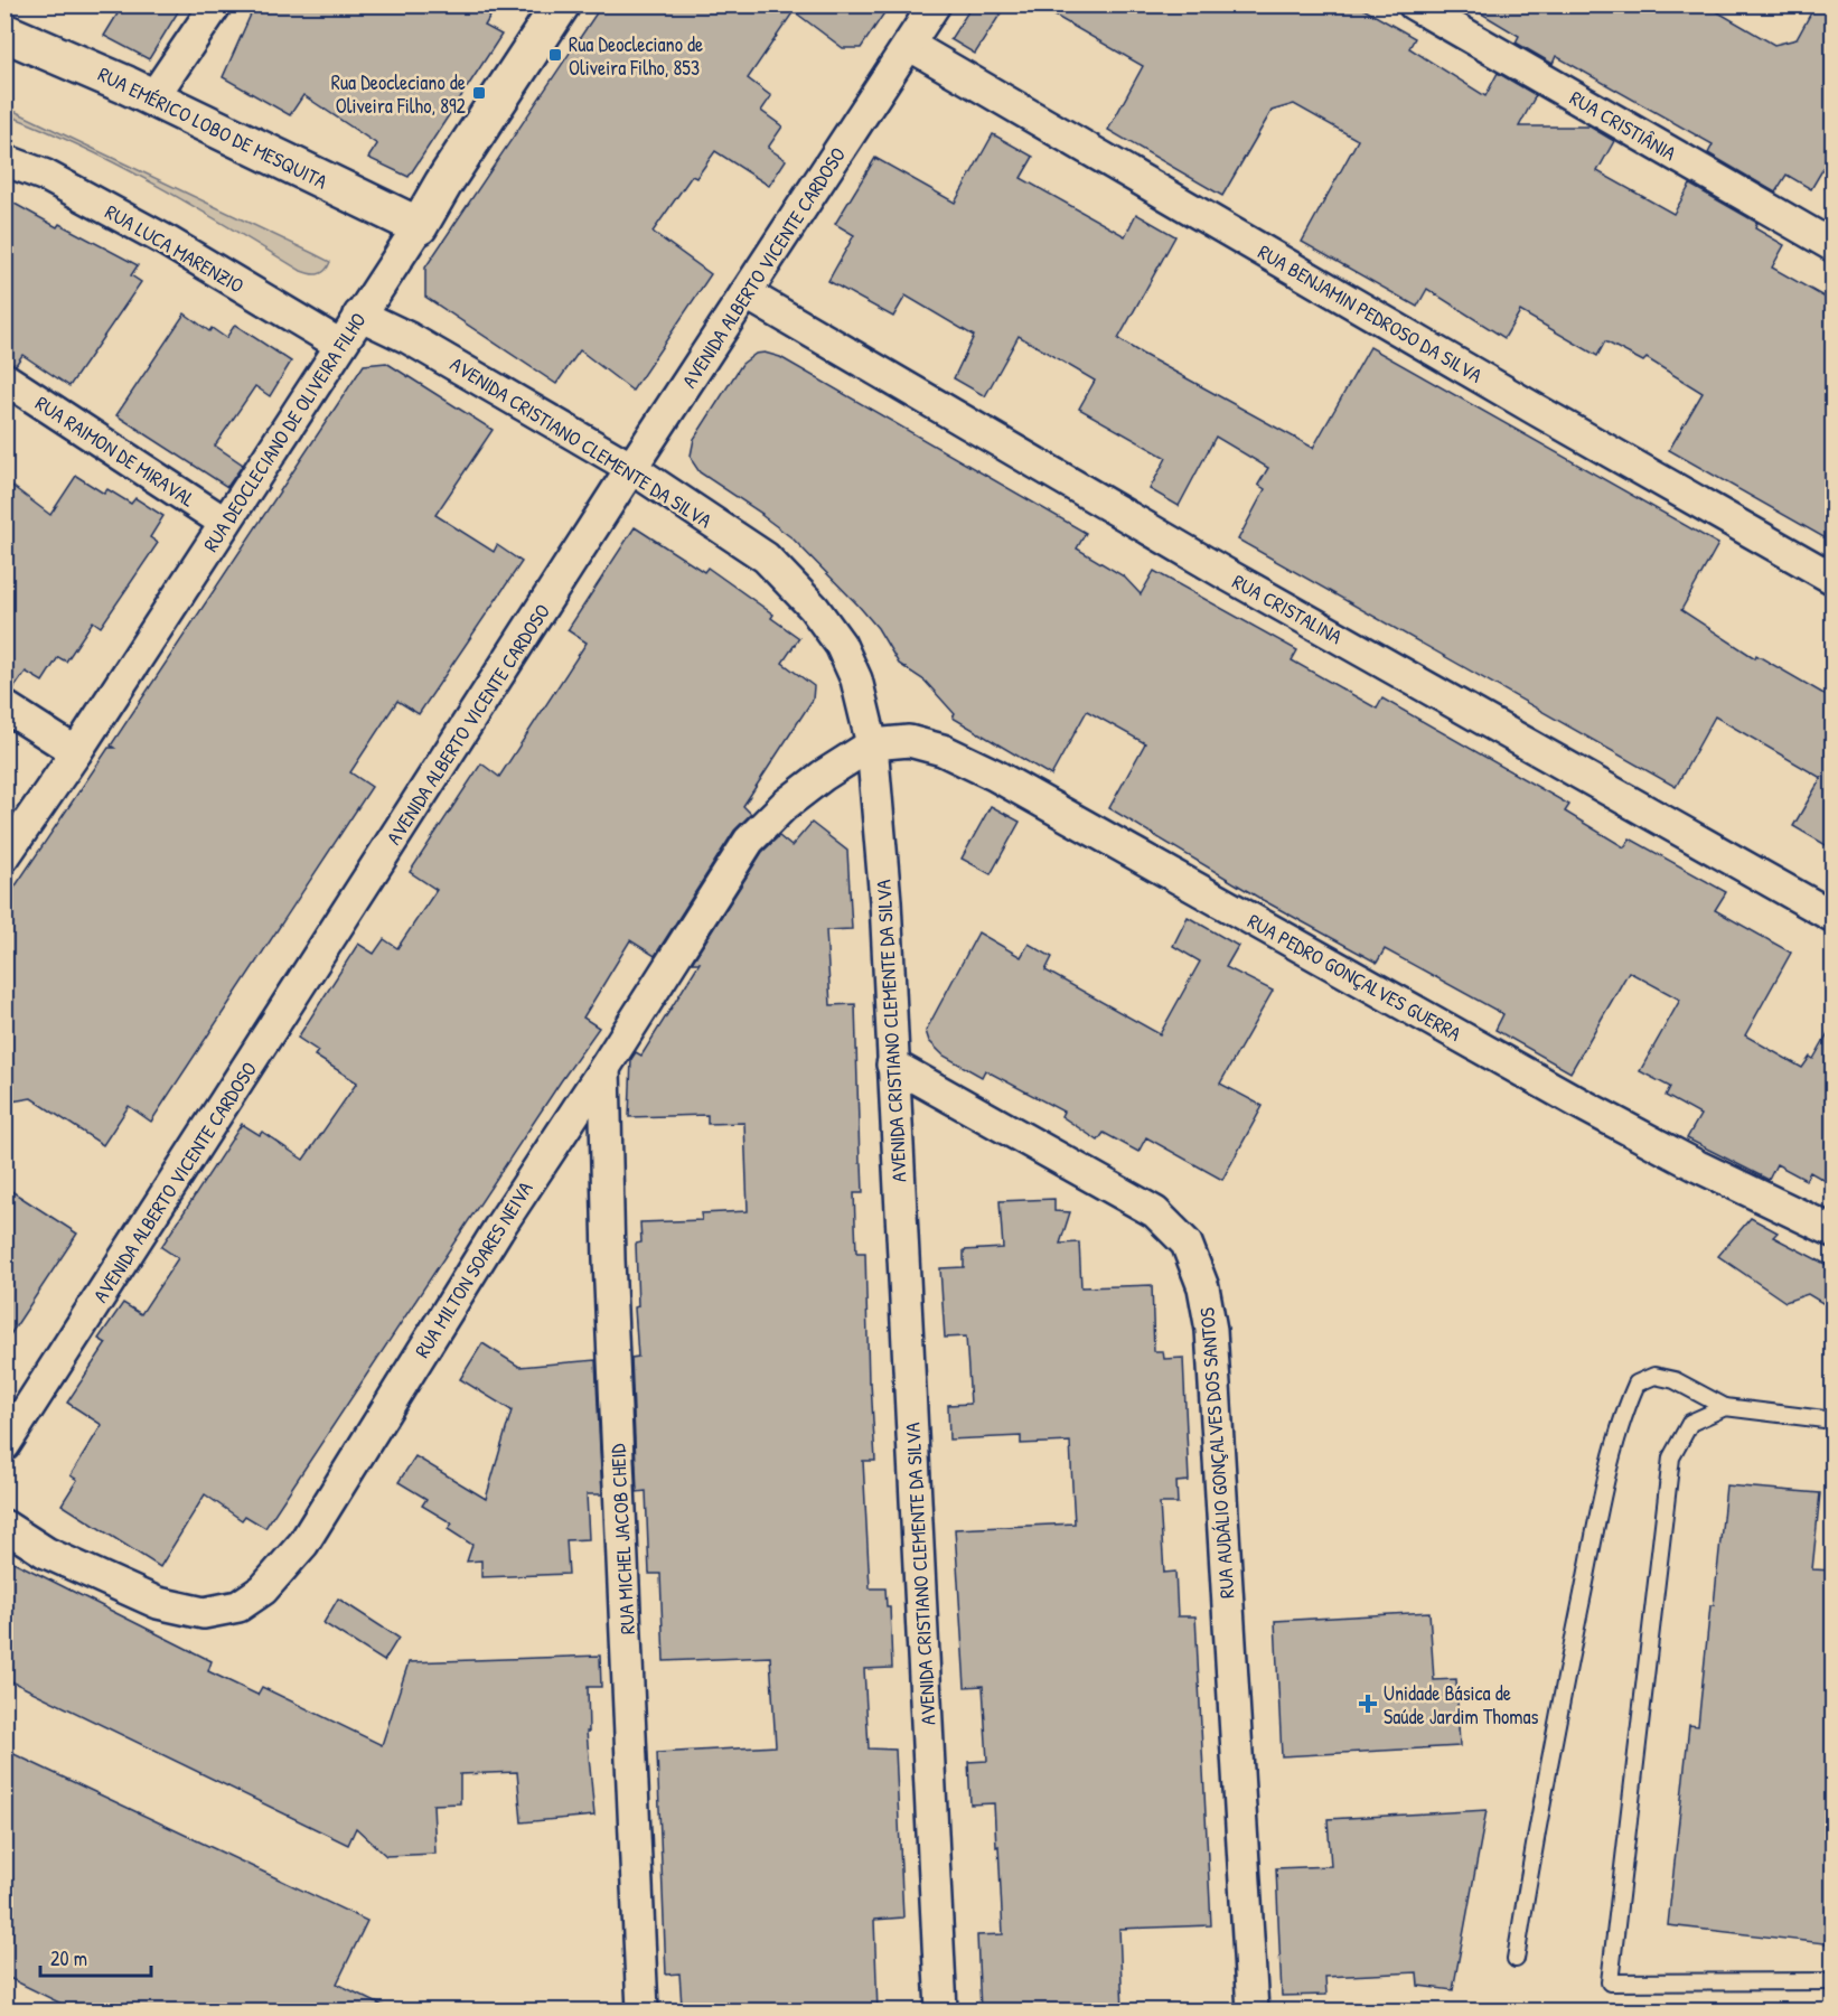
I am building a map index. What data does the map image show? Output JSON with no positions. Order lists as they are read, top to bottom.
{
  "streets": {
    "street": [
      "RUA CRISTIÂNIA",
      "RUA EMÉRICO LOBO DE MESQUITA",
      "RUA LUCA MARENZIO",
      "AVENIDA ALBERTO VICENTE CARDOSO",
      "RUA BENJAMIN PEDROSO DA SILVA",
      "RUA DEOCLECIANO DE OLIVEIRA FILHO",
      "AVENIDA CRISTIANO CLEMENTE DA SILVA",
      "RUA RAIMON DE MIRAVAL",
      "RUA CRISTALINA",
      "RUA PEDRO GONÇALVES GUERRA",
      "RUA MILTON SOARES NEIVA",
      "RUA AUDÁLIO GONÇALVES DOS SANTOS",
      "RUA MICHEL JACOB CHEID"
    ]
  },
  "crossings": [
    ["RUA EMÉRICO LOBO DE MESQUITA", "RUA DEOCLECIANO DE OLIVEIRA FILHO"],
    ["RUA LUCA MARENZIO", "RUA DEOCLECIANO DE OLIVEIRA FILHO"],
    ["AVENIDA ALBERTO VICENTE CARDOSO", "RUA BENJAMIN PEDROSO DA SILVA"],
    ["AVENIDA ALBERTO VICENTE CARDOSO", "AVENIDA CRISTIANO CLEMENTE DA SILVA"],
    ["AVENIDA ALBERTO VICENTE CARDOSO", "RUA CRISTALINA"],
    ["RUA DEOCLECIANO DE OLIVEIRA FILHO", "AVENIDA CRISTIANO CLEMENTE DA SILVA"],
    ["RUA DEOCLECIANO DE OLIVEIRA FILHO", "RUA RAIMON DE MIRAVAL"],
    ["AVENIDA CRISTIANO CLEMENTE DA SILVA", "RUA PEDRO GONÇALVES GUERRA"],
    ["AVENIDA CRISTIANO CLEMENTE DA SILVA", "RUA MILTON SOARES NEIVA"],
    ["AVENIDA CRISTIANO CLEMENTE DA SILVA", "RUA AUDÁLIO GONÇALVES DOS SANTOS"],
    ["RUA PEDRO GONÇALVES GUERRA", "RUA MILTON SOARES NEIVA"],
    ["RUA MILTON SOARES NEIVA", "RUA MICHEL JACOB CHEID"]
  ],
  "places": {
    "transit": ["Rua Deocleciano de Oliveira Filho, 853", "Rua Deocleciano de Oliveira Filho, 892"],
    "health": ["Unidade Básica de Saúde Jardim Thomas"]
  },
  "scale_bar": "20 m"
}
